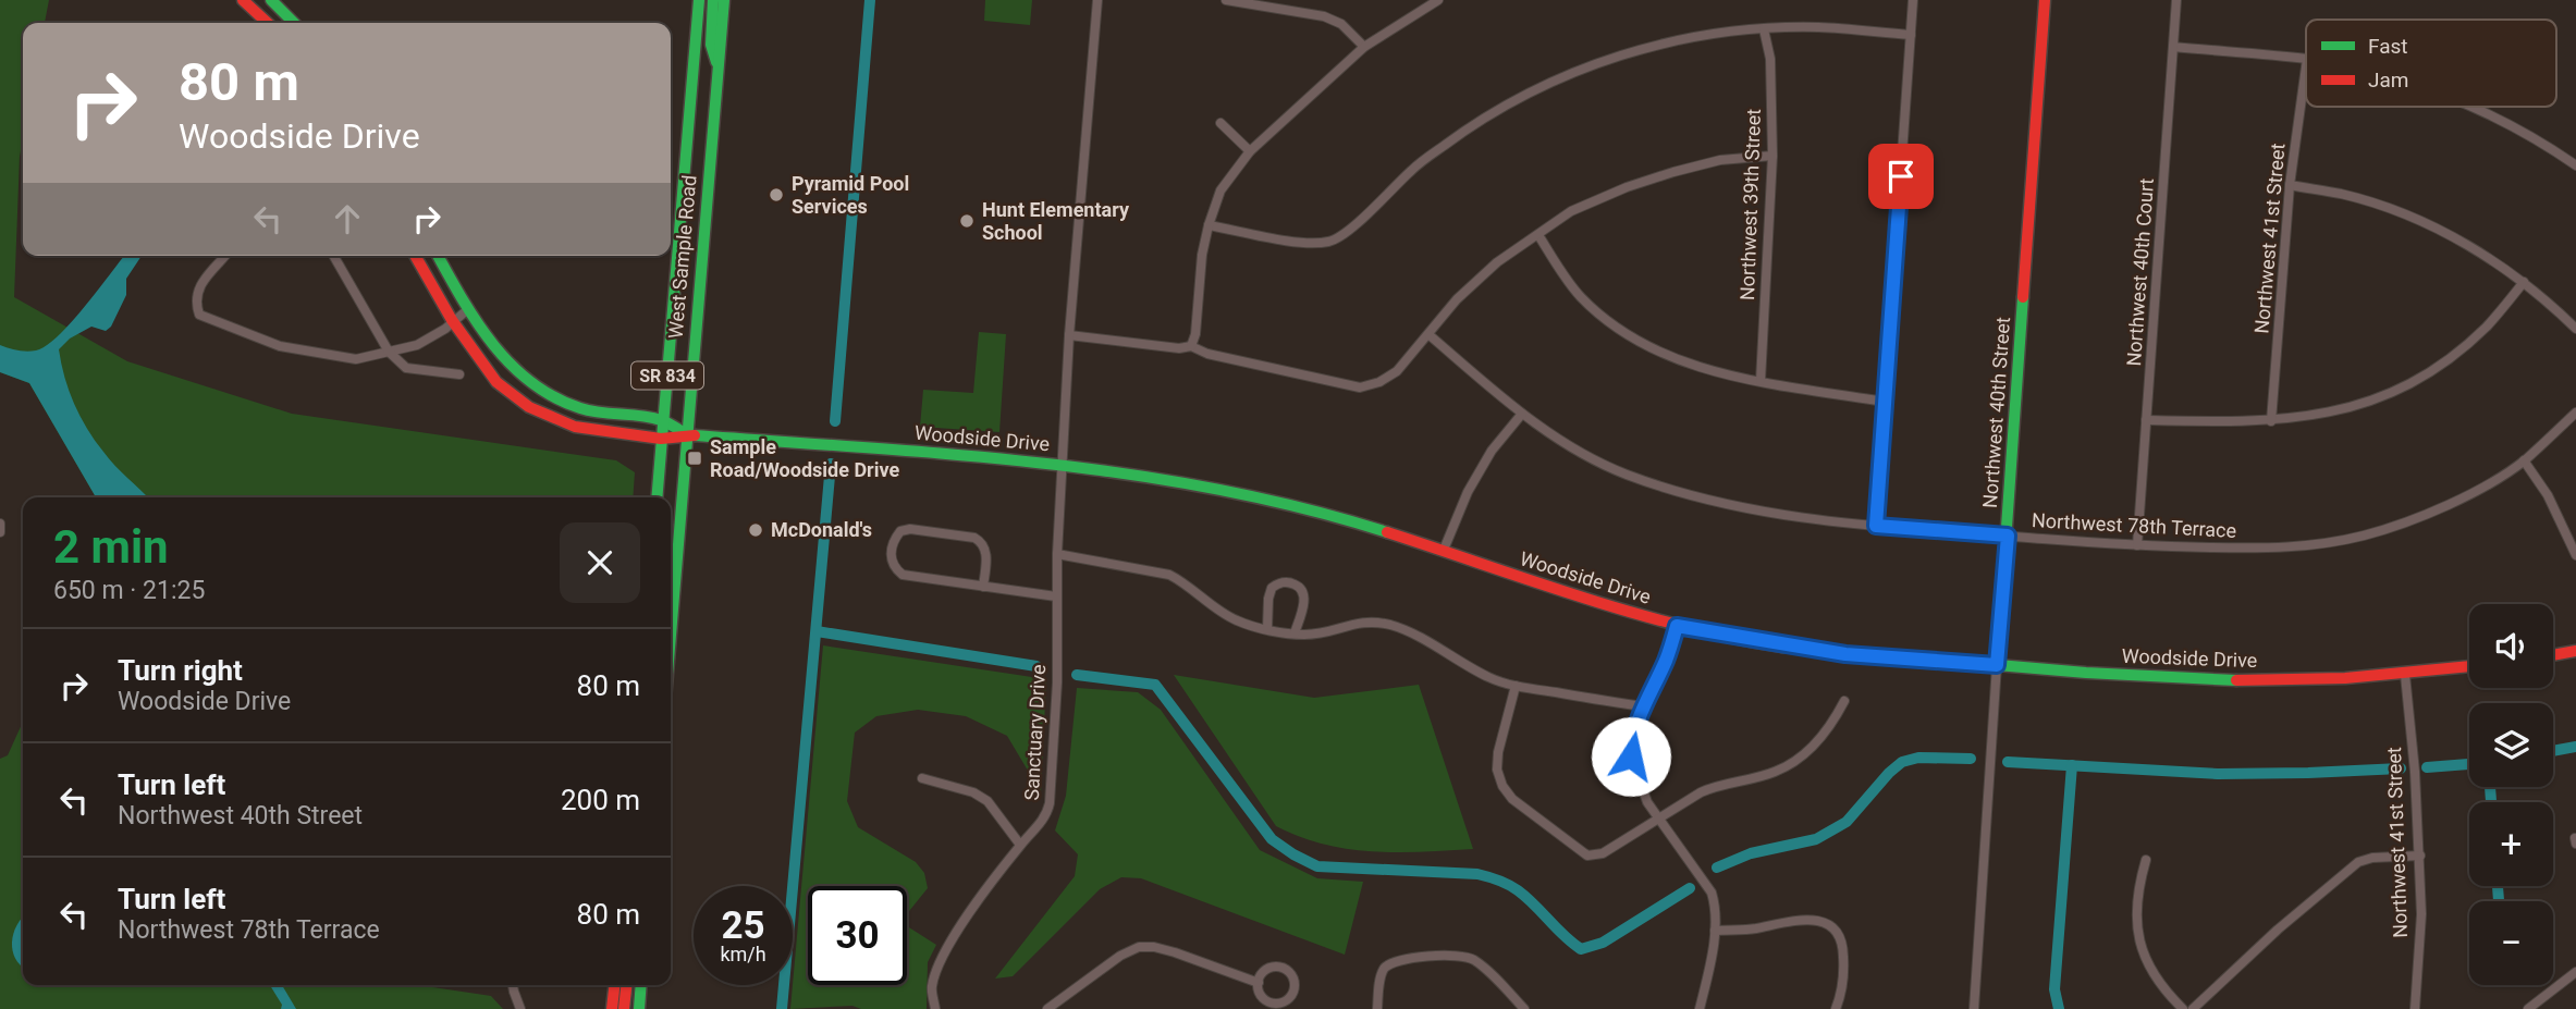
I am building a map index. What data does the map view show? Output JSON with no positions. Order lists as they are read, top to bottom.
{
  "streets": {
    "street": [
      "Northwest 39th Street",
      "Northwest 41st Street",
      "West Sample Road",
      "Northwest 40th Court",
      "SR 834",
      "Northwest 40th Street",
      "Woodside Drive",
      "Northwest 78th Terrace",
      "Sanctuary Drive"
    ]
  },
  "crossings": [
    ["Northwest 41st Street", "Woodside Drive"],
    ["West Sample Road", "Woodside Drive"],
    ["Northwest 40th Court", "Northwest 78th Terrace"],
    ["Northwest 40th Street", "Woodside Drive"],
    ["Northwest 40th Street", "Northwest 78th Terrace"],
    ["Woodside Drive", "Sanctuary Drive"]
  ],
  "places": {
    "other": ["Pyramid Pool Services", "Hunt Elementary School", "McDonald's"],
    "transit": ["Sample Road/Woodside Drive"]
  },
  "legend": ["Fast", "Jam"],
  "page": {
    "turn": ["80 m", "Woodside Drive"],
    "heading": ["2 min", "650 m · 21:25"],
    "map_buttons": ["+", "−"],
    "list": [
      {
        "name": "Turn right",
        "note": "Woodside Drive",
        "value": "80 m"
      },
      {
        "name": "Turn left",
        "note": "Northwest 40th Street",
        "value": "200 m"
      },
      {
        "name": "Turn left",
        "note": "Northwest 78th Terrace",
        "value": "80 m"
      }
    ],
    "speed": "25 km/h",
    "limit": "30"
  }
}
